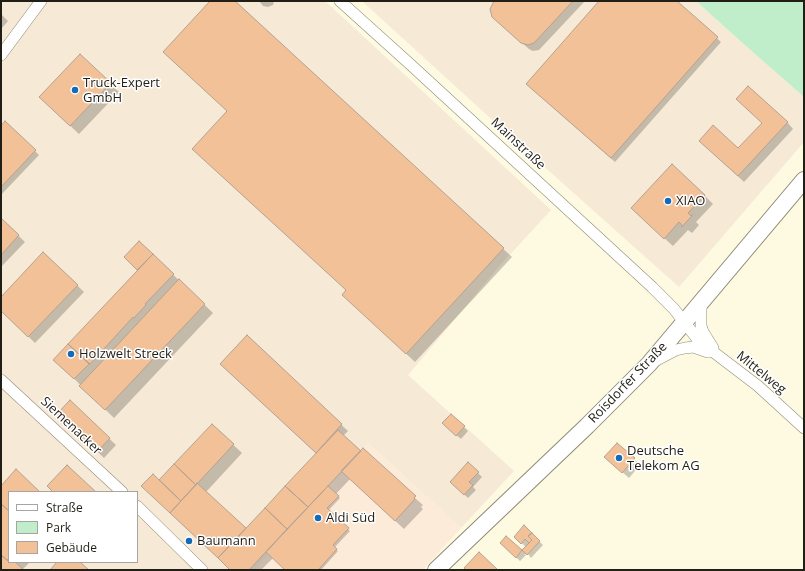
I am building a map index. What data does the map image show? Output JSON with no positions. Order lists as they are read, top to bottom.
{
  "streets": {
    "main road": ["Roisdorfer Straße"],
    "street": ["Mainstraße", "Mittelweg", "Siemenacker"]
  },
  "crossings": [
    ["Mainstraße", "Mittelweg"],
    ["Mittelweg", "Roisdorfer Straße"]
  ],
  "places": [
    "Truck-Expert GmbH",
    "XIAO",
    "Holzwelt Streck",
    "Deutsche Telekom AG",
    "Aldi Süd",
    "Baumann"
  ],
  "legend": ["Straße", "Park", "Gebäude"]
}
